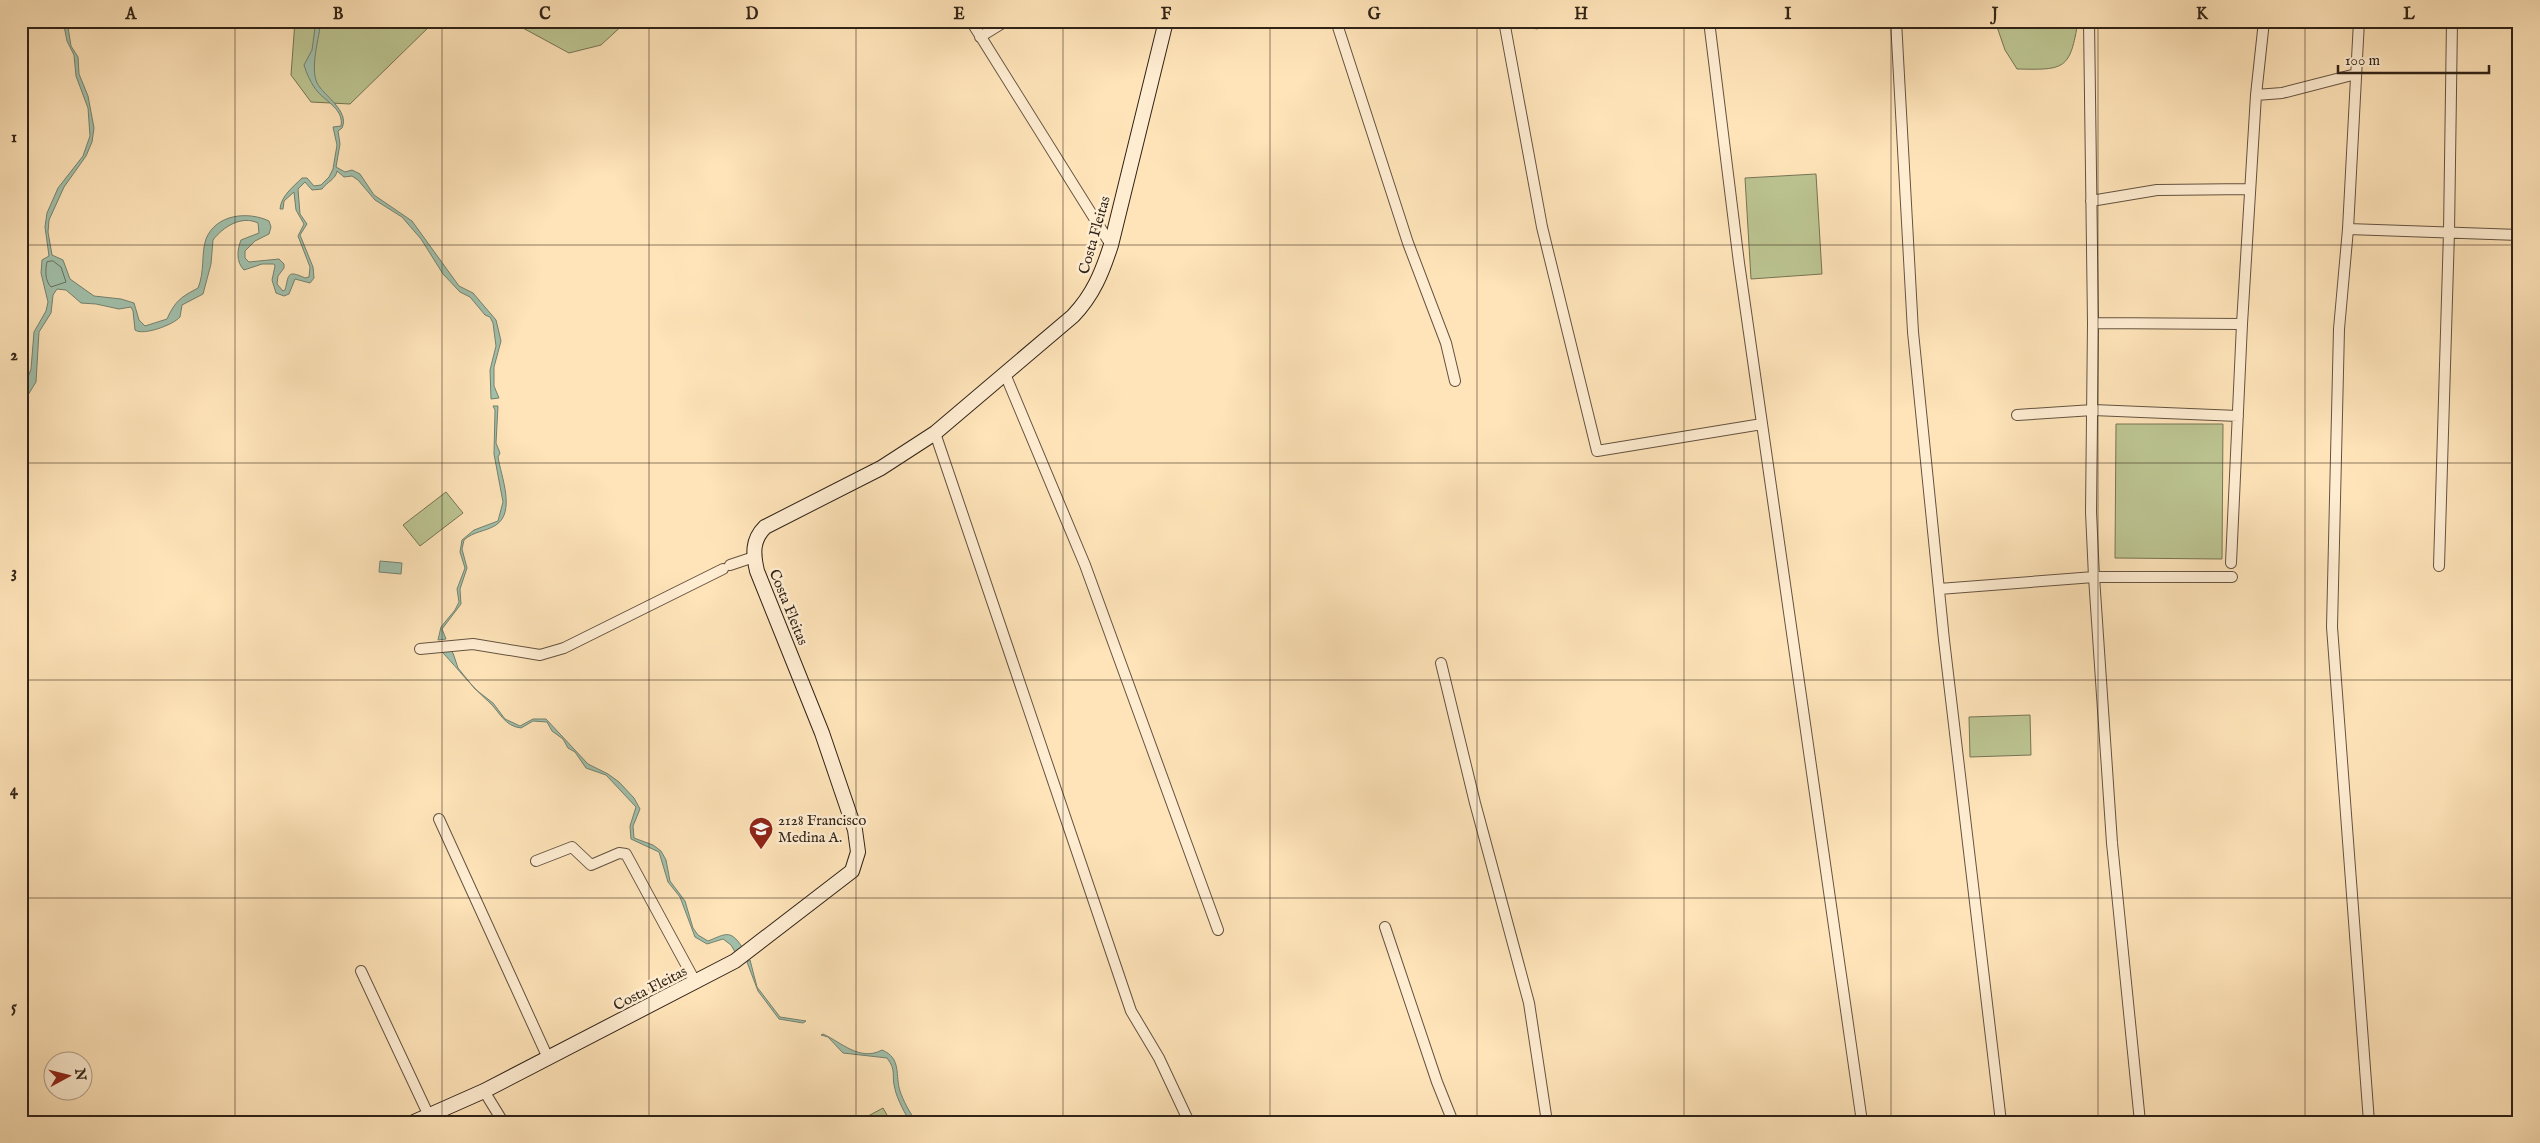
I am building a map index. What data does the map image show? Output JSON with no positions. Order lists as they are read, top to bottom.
{
  "streets": {
    "main road": ["Costa Fleitas"]
  },
  "places": {
    "school or university": ["2128 Francisco Medina A."]
  },
  "scale_bar": "100 m",
  "north": "right",
  "grid": {
    "columns": [
      "A",
      "B",
      "C",
      "D",
      "E",
      "F",
      "G",
      "H",
      "I",
      "J",
      "K",
      "L"
    ],
    "rows": [
      "1",
      "2",
      "3",
      "4",
      "5"
    ]
  }
}
